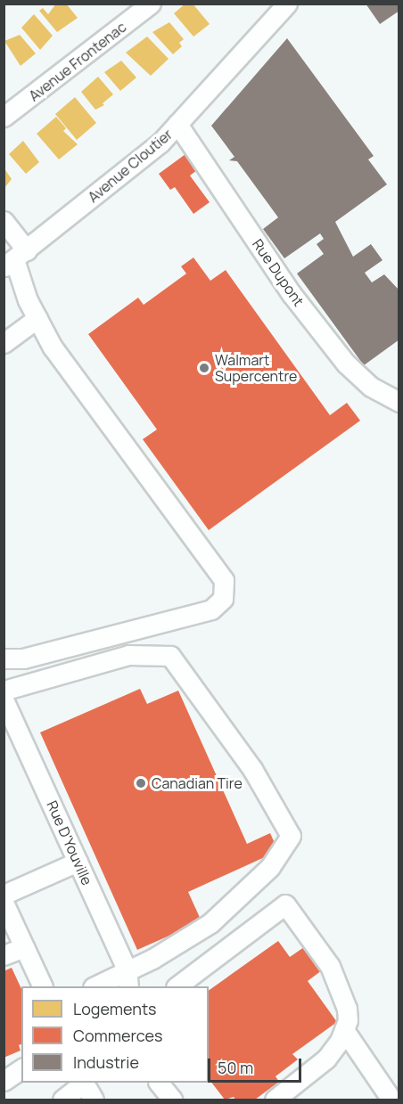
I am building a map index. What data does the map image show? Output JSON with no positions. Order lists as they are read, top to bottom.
{
  "streets": {
    "street": [
      "Avenue Frontenac",
      "Avenue Cloutier",
      "Rue Dupont",
      "Rue D'Youville"
    ]
  },
  "crossings": [
    ["Avenue Cloutier", "Rue Dupont"]
  ],
  "places": ["Walmart Supercentre", "Canadian Tire"],
  "legend": ["Logements", "Commerces", "Industrie"],
  "scale_bar": "50 m"
}
